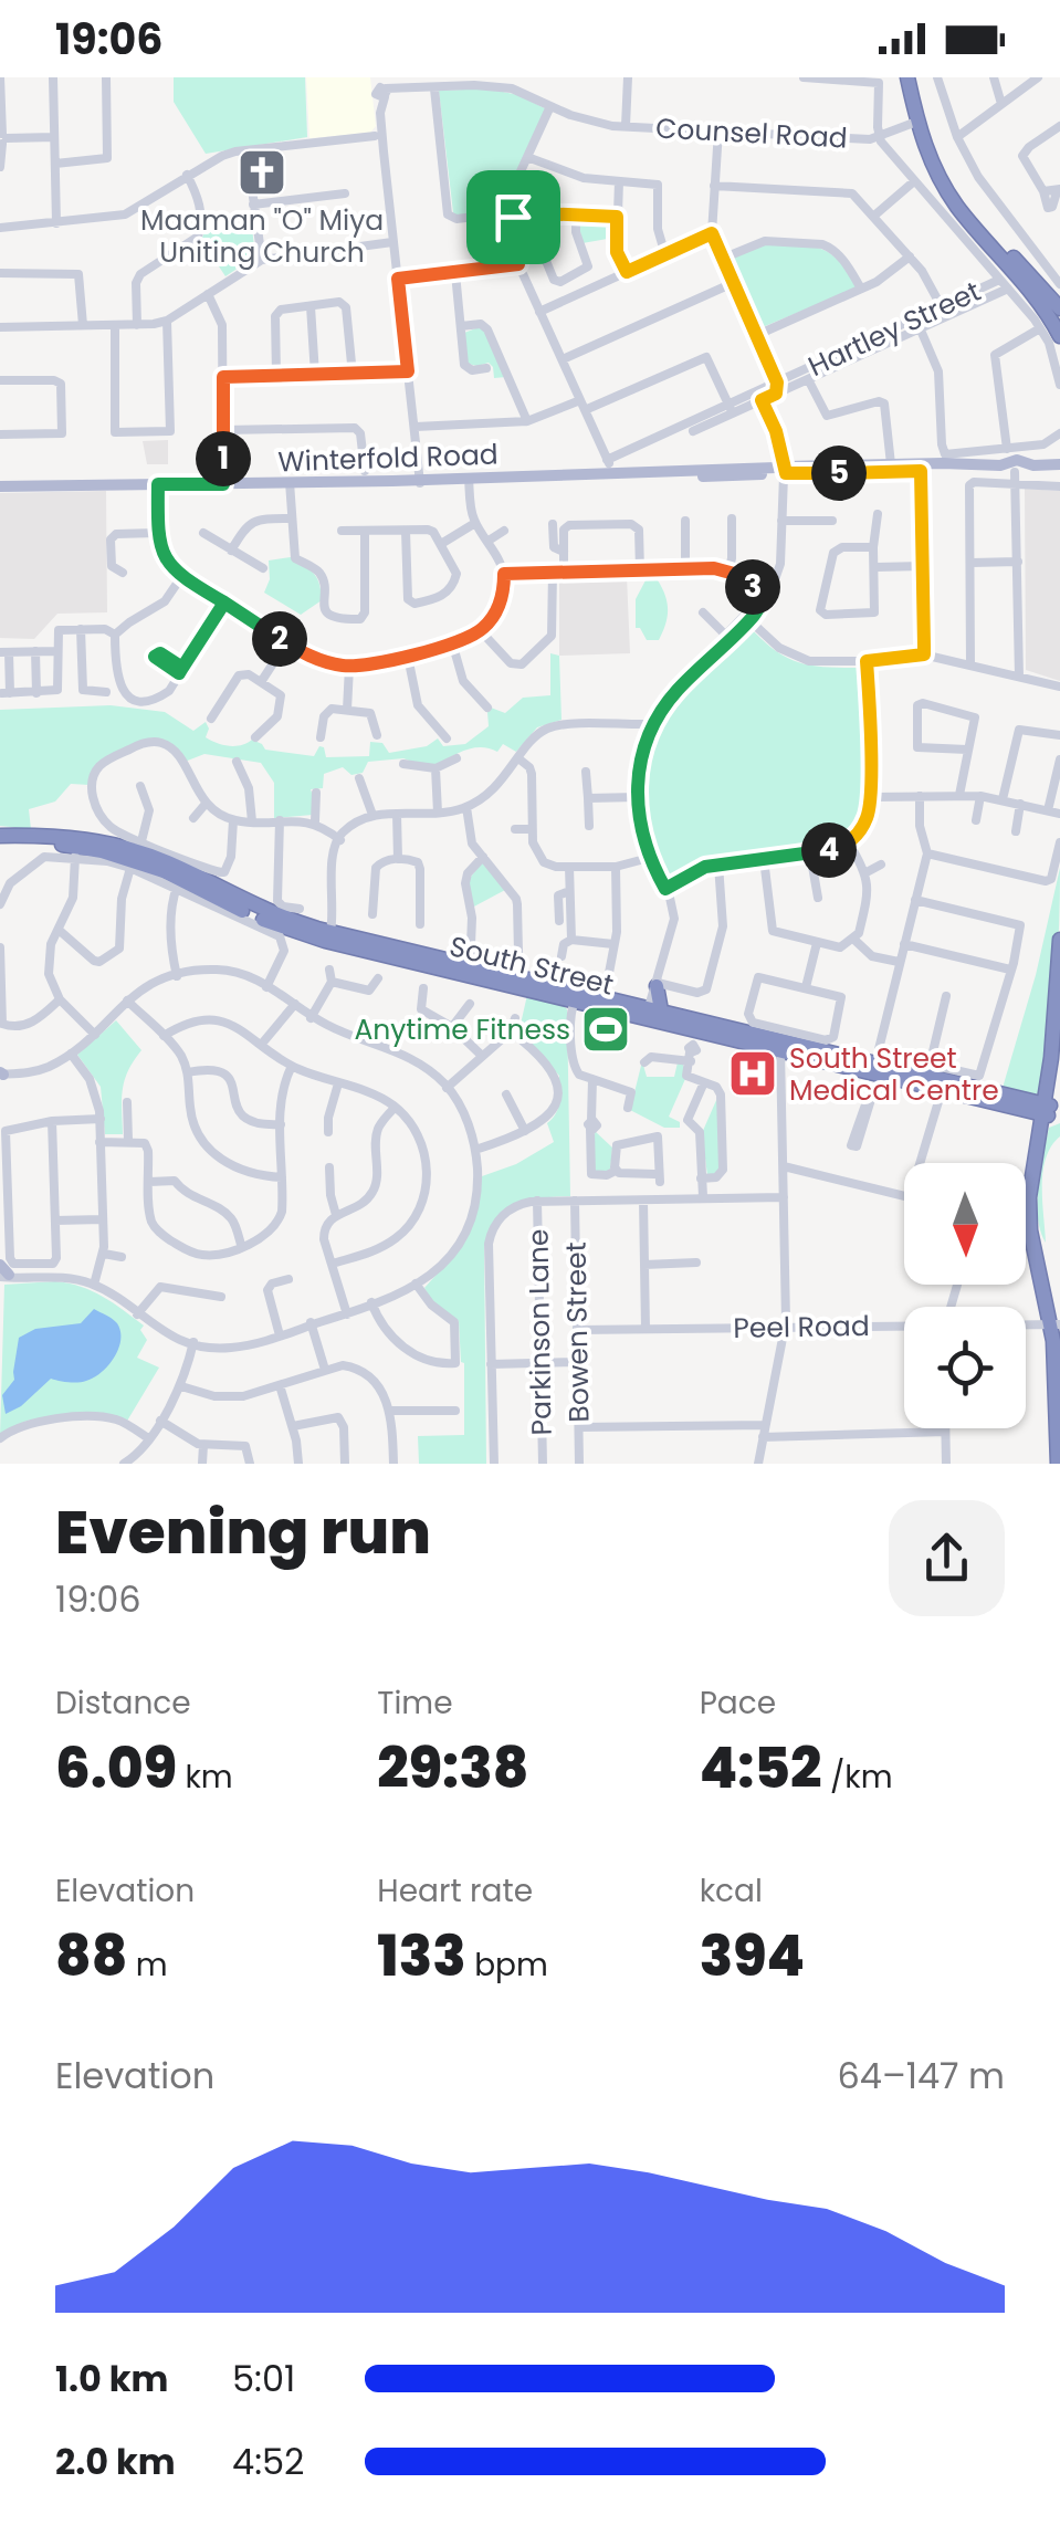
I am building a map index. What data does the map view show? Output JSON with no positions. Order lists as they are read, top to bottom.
{
  "streets": {
    "highway": ["South Street"],
    "main road": ["Winterfold Road"],
    "street": [
      "Counsel Road",
      "Hartley Street",
      "Peel Road",
      "Parkinson Lane",
      "Bowen Street"
    ]
  },
  "crossings": [
    ["Hartley Street", "Winterfold Road"],
    ["Peel Road", "Bowen Street"]
  ],
  "places": {
    "church": ["Maaman \"O\" Miya Uniting Church"],
    "sports": ["Anytime Fitness"],
    "hospital": ["South Street Medical Centre"]
  },
  "north": "bottom",
  "page": {
    "status": "19:06",
    "pins": [
      "1",
      "5",
      "3",
      "2",
      "4"
    ],
    "heading": ["Evening run", "19:06"],
    "stats": [
      ["Distance", "6.09 km"],
      ["Time", "29:38"],
      ["Pace", "4:52 /km"],
      ["Elevation", "88 m"],
      ["Heart rate", "133 bpm"],
      ["kcal", "394"]
    ],
    "chart": ["Elevation", "64–147 m"],
    "list": [
      {
        "name": "1.0 km",
        "note": "5:01"
      },
      {
        "name": "2.0 km",
        "note": "4:52"
      }
    ]
  }
}
